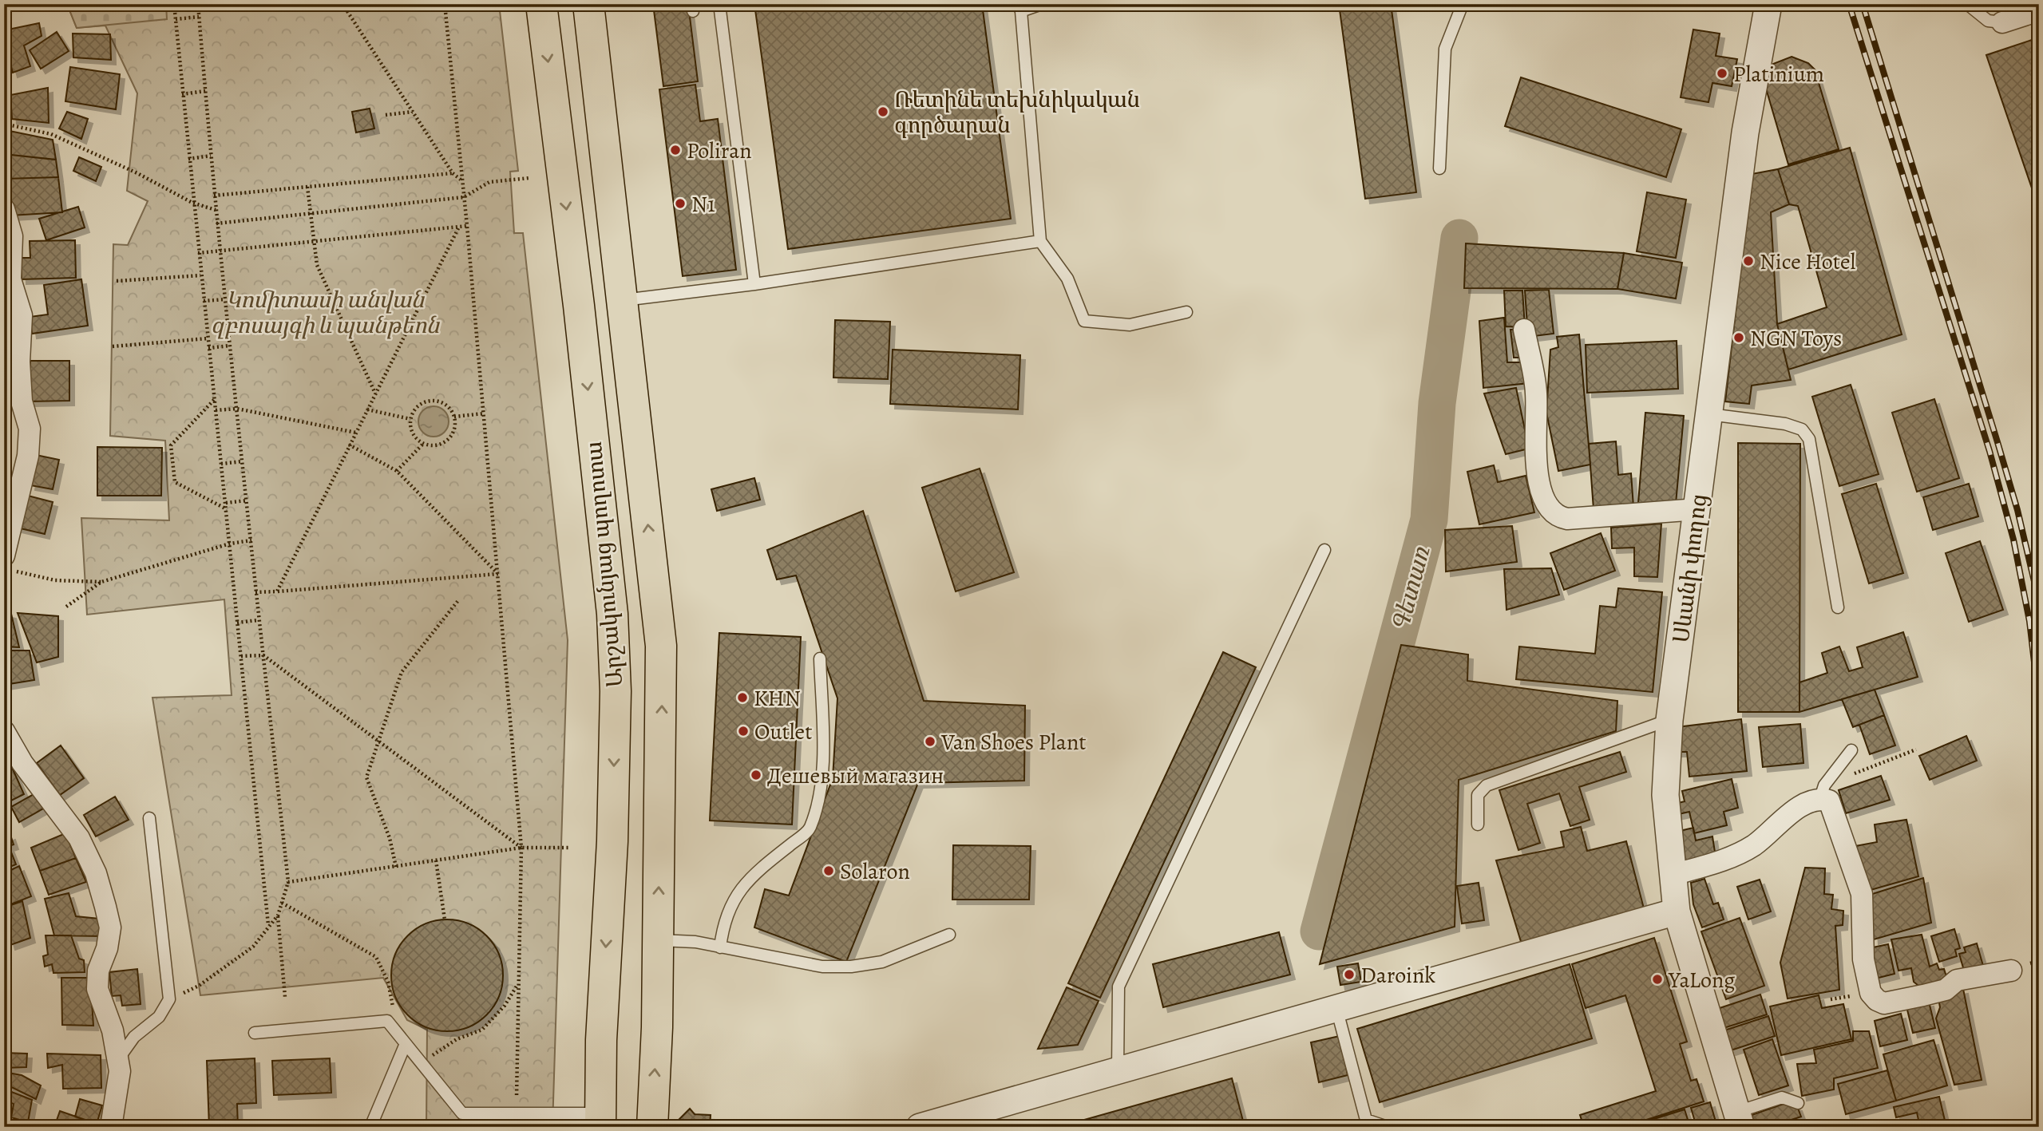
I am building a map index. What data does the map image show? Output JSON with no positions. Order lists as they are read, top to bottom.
{
  "streets": {
    "main road": ["Արշակունյաց պողոտա"],
    "street": ["Սևանի փողոց"]
  },
  "water": ["Գետառ"],
  "parks": ["Կոմիտասի անվան զբոսայգի և պանթեոն"],
  "places": [
    "Platinium",
    "Ռետինե տեխնիկական գործարան",
    "Poliran",
    "N1",
    "Nice Hotel",
    "NGN Toys",
    "KHN",
    "Outlet",
    "Van Shoes Plant",
    "Дешевый магазин",
    "Solaron",
    "Daroink",
    "YaLong"
  ]
}
